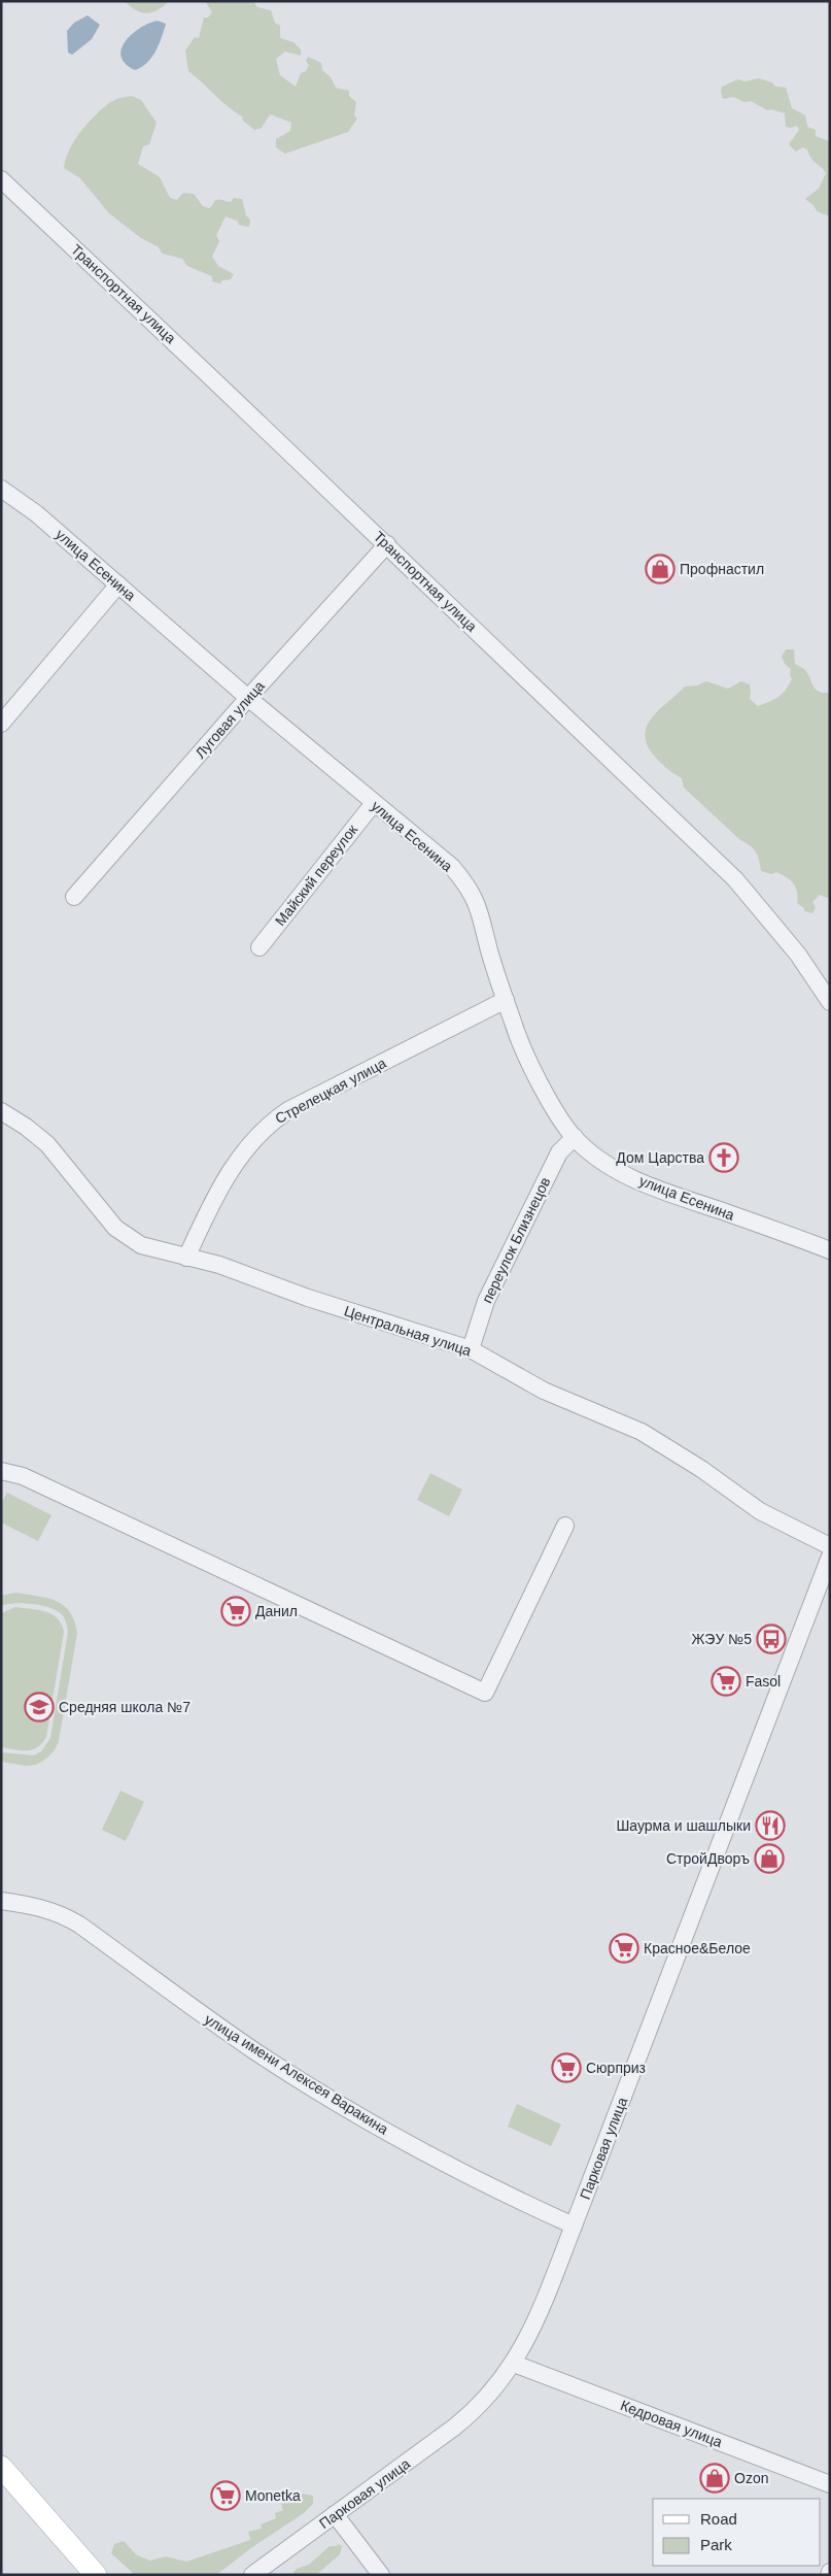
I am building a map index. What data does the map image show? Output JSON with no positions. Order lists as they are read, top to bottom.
{
  "streets": {
    "street": [
      "Транспортная улица",
      "улица Есенина",
      "Луговая улица",
      "Майский переулок",
      "Стрелецкая улица",
      "переулок Близнецов",
      "Центральная улица",
      "улица имени Алексея Варакина",
      "Парковая улица",
      "Кедровая улица"
    ]
  },
  "crossings": [
    ["Транспортная улица", "Луговая улица"],
    ["улица Есенина", "Луговая улица"],
    ["улица Есенина", "Майский переулок"],
    ["улица Есенина", "Стрелецкая улица"],
    ["улица Есенина", "переулок Близнецов"],
    ["Стрелецкая улица", "Центральная улица"],
    ["переулок Близнецов", "Центральная улица"],
    ["улица имени Алексея Варакина", "Парковая улица"],
    ["Парковая улица", "Кедровая улица"]
  ],
  "places": {
    "shop": ["Профнастил", "СтройДворъ", "Ozon"],
    "church": ["Дом Царства"],
    "supermarket": [
      "Данил",
      "Fasol",
      "Красное&Белое",
      "Сюрприз",
      "Monetka"
    ],
    "bus stop": ["ЖЭУ №5"],
    "school or university": ["Средняя школа №7"],
    "restaurant": ["Шаурма и шашлыки"]
  },
  "legend": ["Road", "Park"]
}
